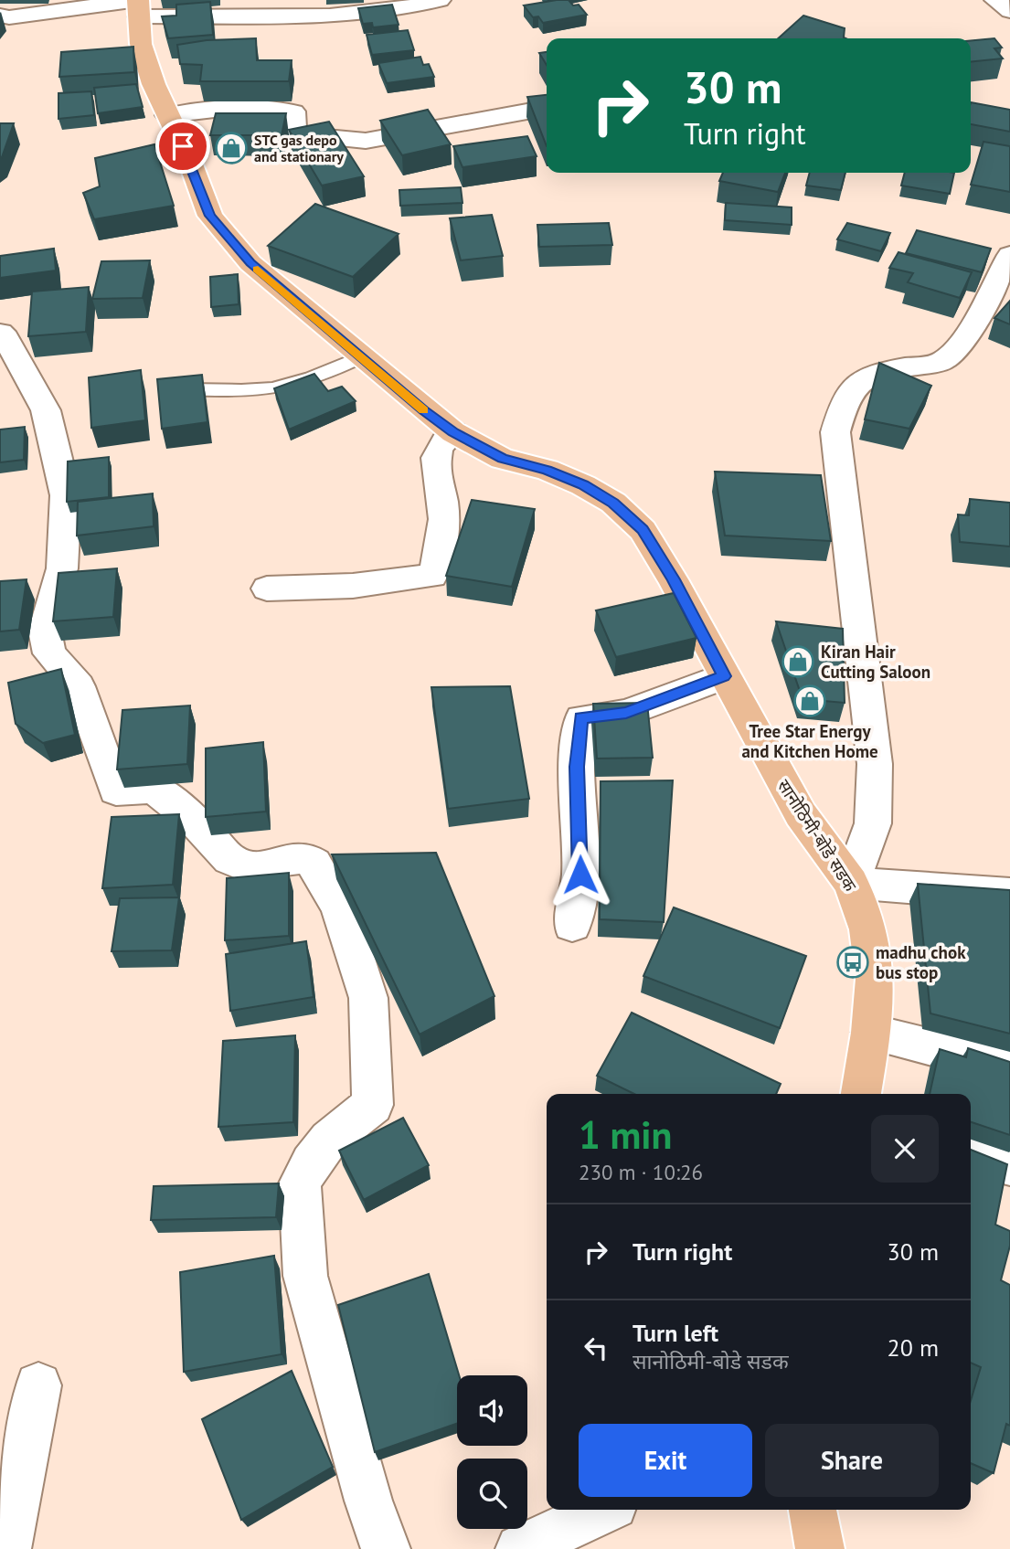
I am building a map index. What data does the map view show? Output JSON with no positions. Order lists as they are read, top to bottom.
{
  "streets": {
    "main road": ["सानोठिमी-बोडे सडक"]
  },
  "places": {
    "shop": ["STC gas depo and stationary", "Kiran Hair Cutting Saloon", "Tree Star Energy and Kitchen Home"],
    "bus stop": ["madhu chok bus stop"]
  },
  "page": {
    "turn": ["30 m", "Turn right"],
    "heading": ["1 min", "230 m · 10:26"],
    "list": [
      {
        "name": "Turn right",
        "value": "30 m"
      },
      {
        "name": "Turn left",
        "note": "सानोठिमी-बोडे सडक",
        "value": "20 m"
      }
    ],
    "buttons": ["Exit", "Share"]
  }
}
